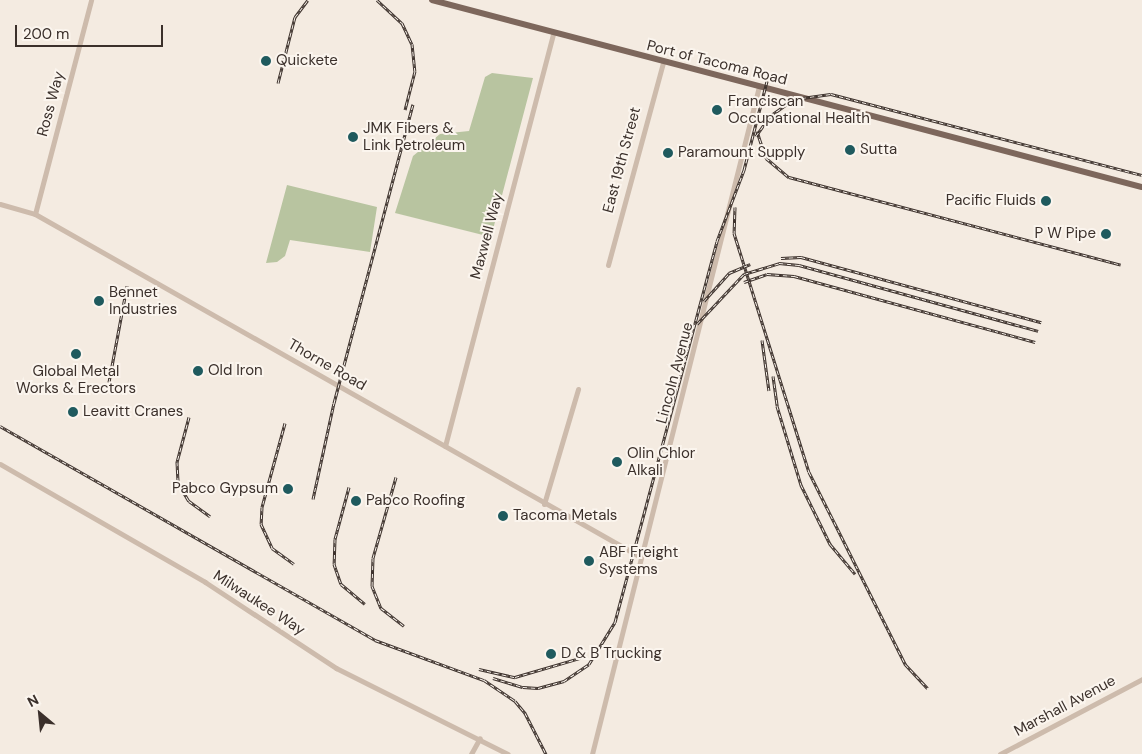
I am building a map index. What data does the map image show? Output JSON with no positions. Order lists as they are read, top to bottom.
{
  "streets": {
    "main road": ["Port of Tacoma Road"],
    "street": [
      "Ross Way",
      "East 19th Street",
      "Maxwell Way",
      "Thorne Road",
      "Lincoln Avenue",
      "Milwaukee Way",
      "Marshall Avenue"
    ]
  },
  "crossings": [
    ["Port of Tacoma Road", "East 19th Street"],
    ["Port of Tacoma Road", "Maxwell Way"],
    ["Port of Tacoma Road", "Lincoln Avenue"],
    ["Ross Way", "Thorne Road"],
    ["Maxwell Way", "Thorne Road"],
    ["Thorne Road", "Lincoln Avenue"]
  ],
  "places": [
    "Quickete",
    "Franciscan Occupational Health",
    "JMK Fibers & Link Petroleum",
    "Sutta",
    "Paramount Supply",
    "Pacific Fluids",
    "P W Pipe",
    "Bennet Industries",
    "Global Metal Works & Erectors",
    "Old Iron",
    "Leavitt Cranes",
    "Olin Chlor Alkali",
    "Pabco Gypsum",
    "Pabco Roofing",
    "Tacoma Metals",
    "ABF Freight Systems",
    "D & B Trucking"
  ],
  "scale_bar": "200 m",
  "north": "top left"
}
